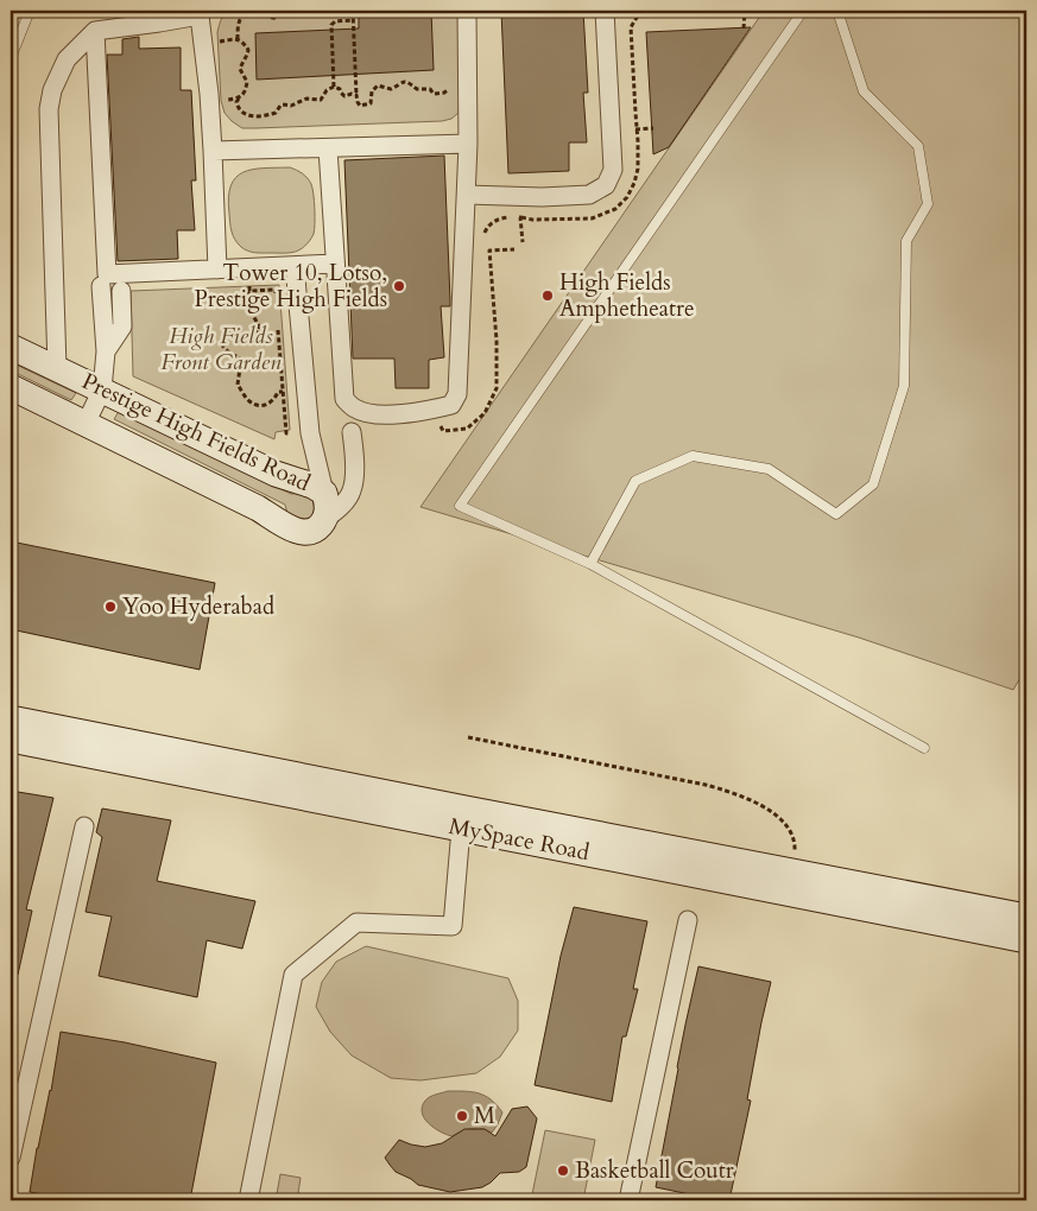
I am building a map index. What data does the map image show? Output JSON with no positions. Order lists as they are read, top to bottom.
{
  "streets": {
    "street": ["Prestige High Fields Road", "MySpace Road"]
  },
  "parks": ["High Fields Front Garden"],
  "places": [
    "Tower 10, Lotso, Prestige High Fields",
    "High Fields Amphetheatre",
    "Yoo Hyderabad",
    "M",
    "Basketball Coutr"
  ]
}
